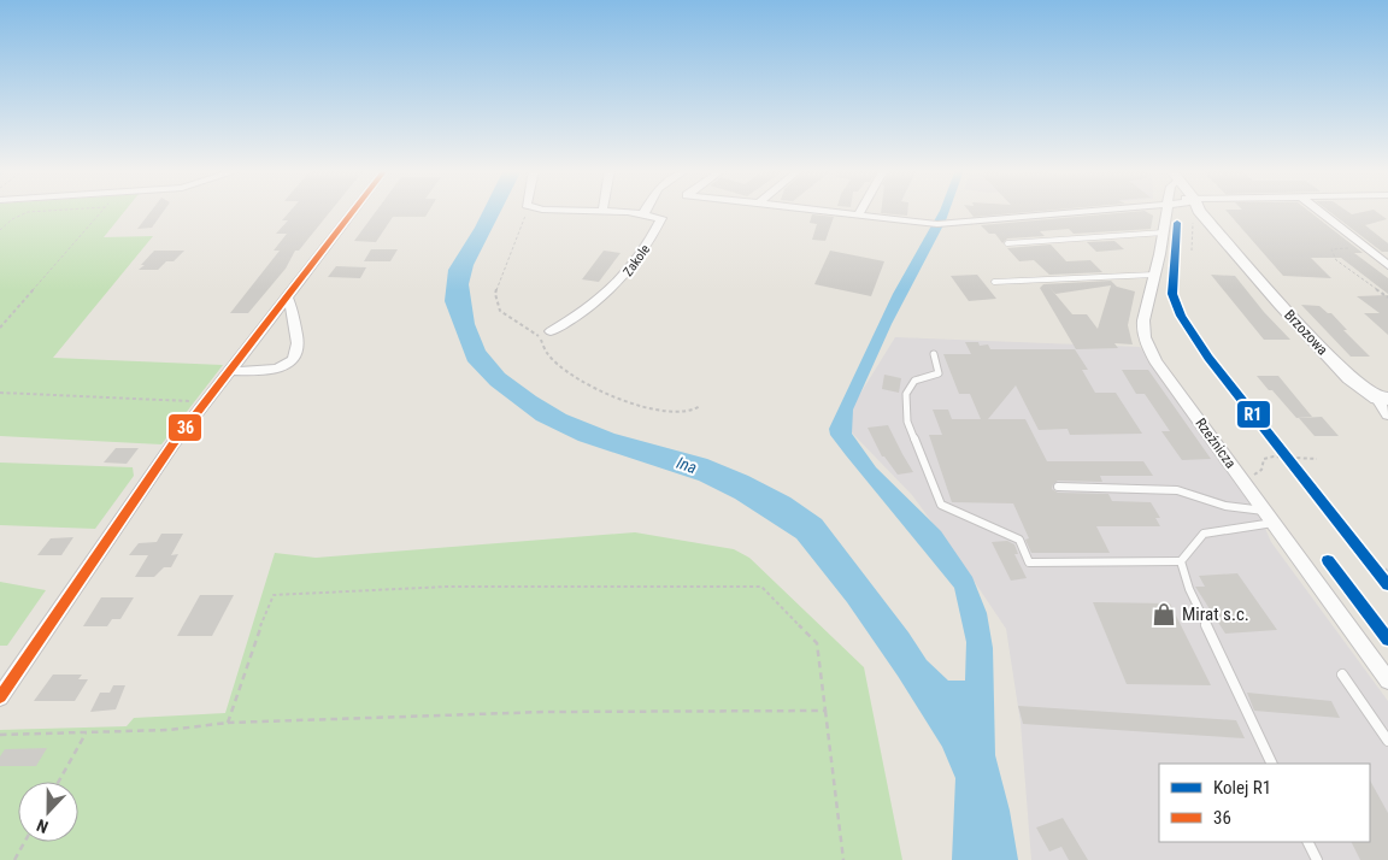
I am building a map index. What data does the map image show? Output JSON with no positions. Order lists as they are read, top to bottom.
{
  "streets": {
    "street": ["Zakole", "Brzozowa", "Rzeźnicza"]
  },
  "water": ["Ina"],
  "places": {
    "shop": ["Mirat s.c."]
  },
  "lines": ["transit line 36", "rail line R1"],
  "legend": ["Kolej R1", "36"],
  "north": "bottom"
}
